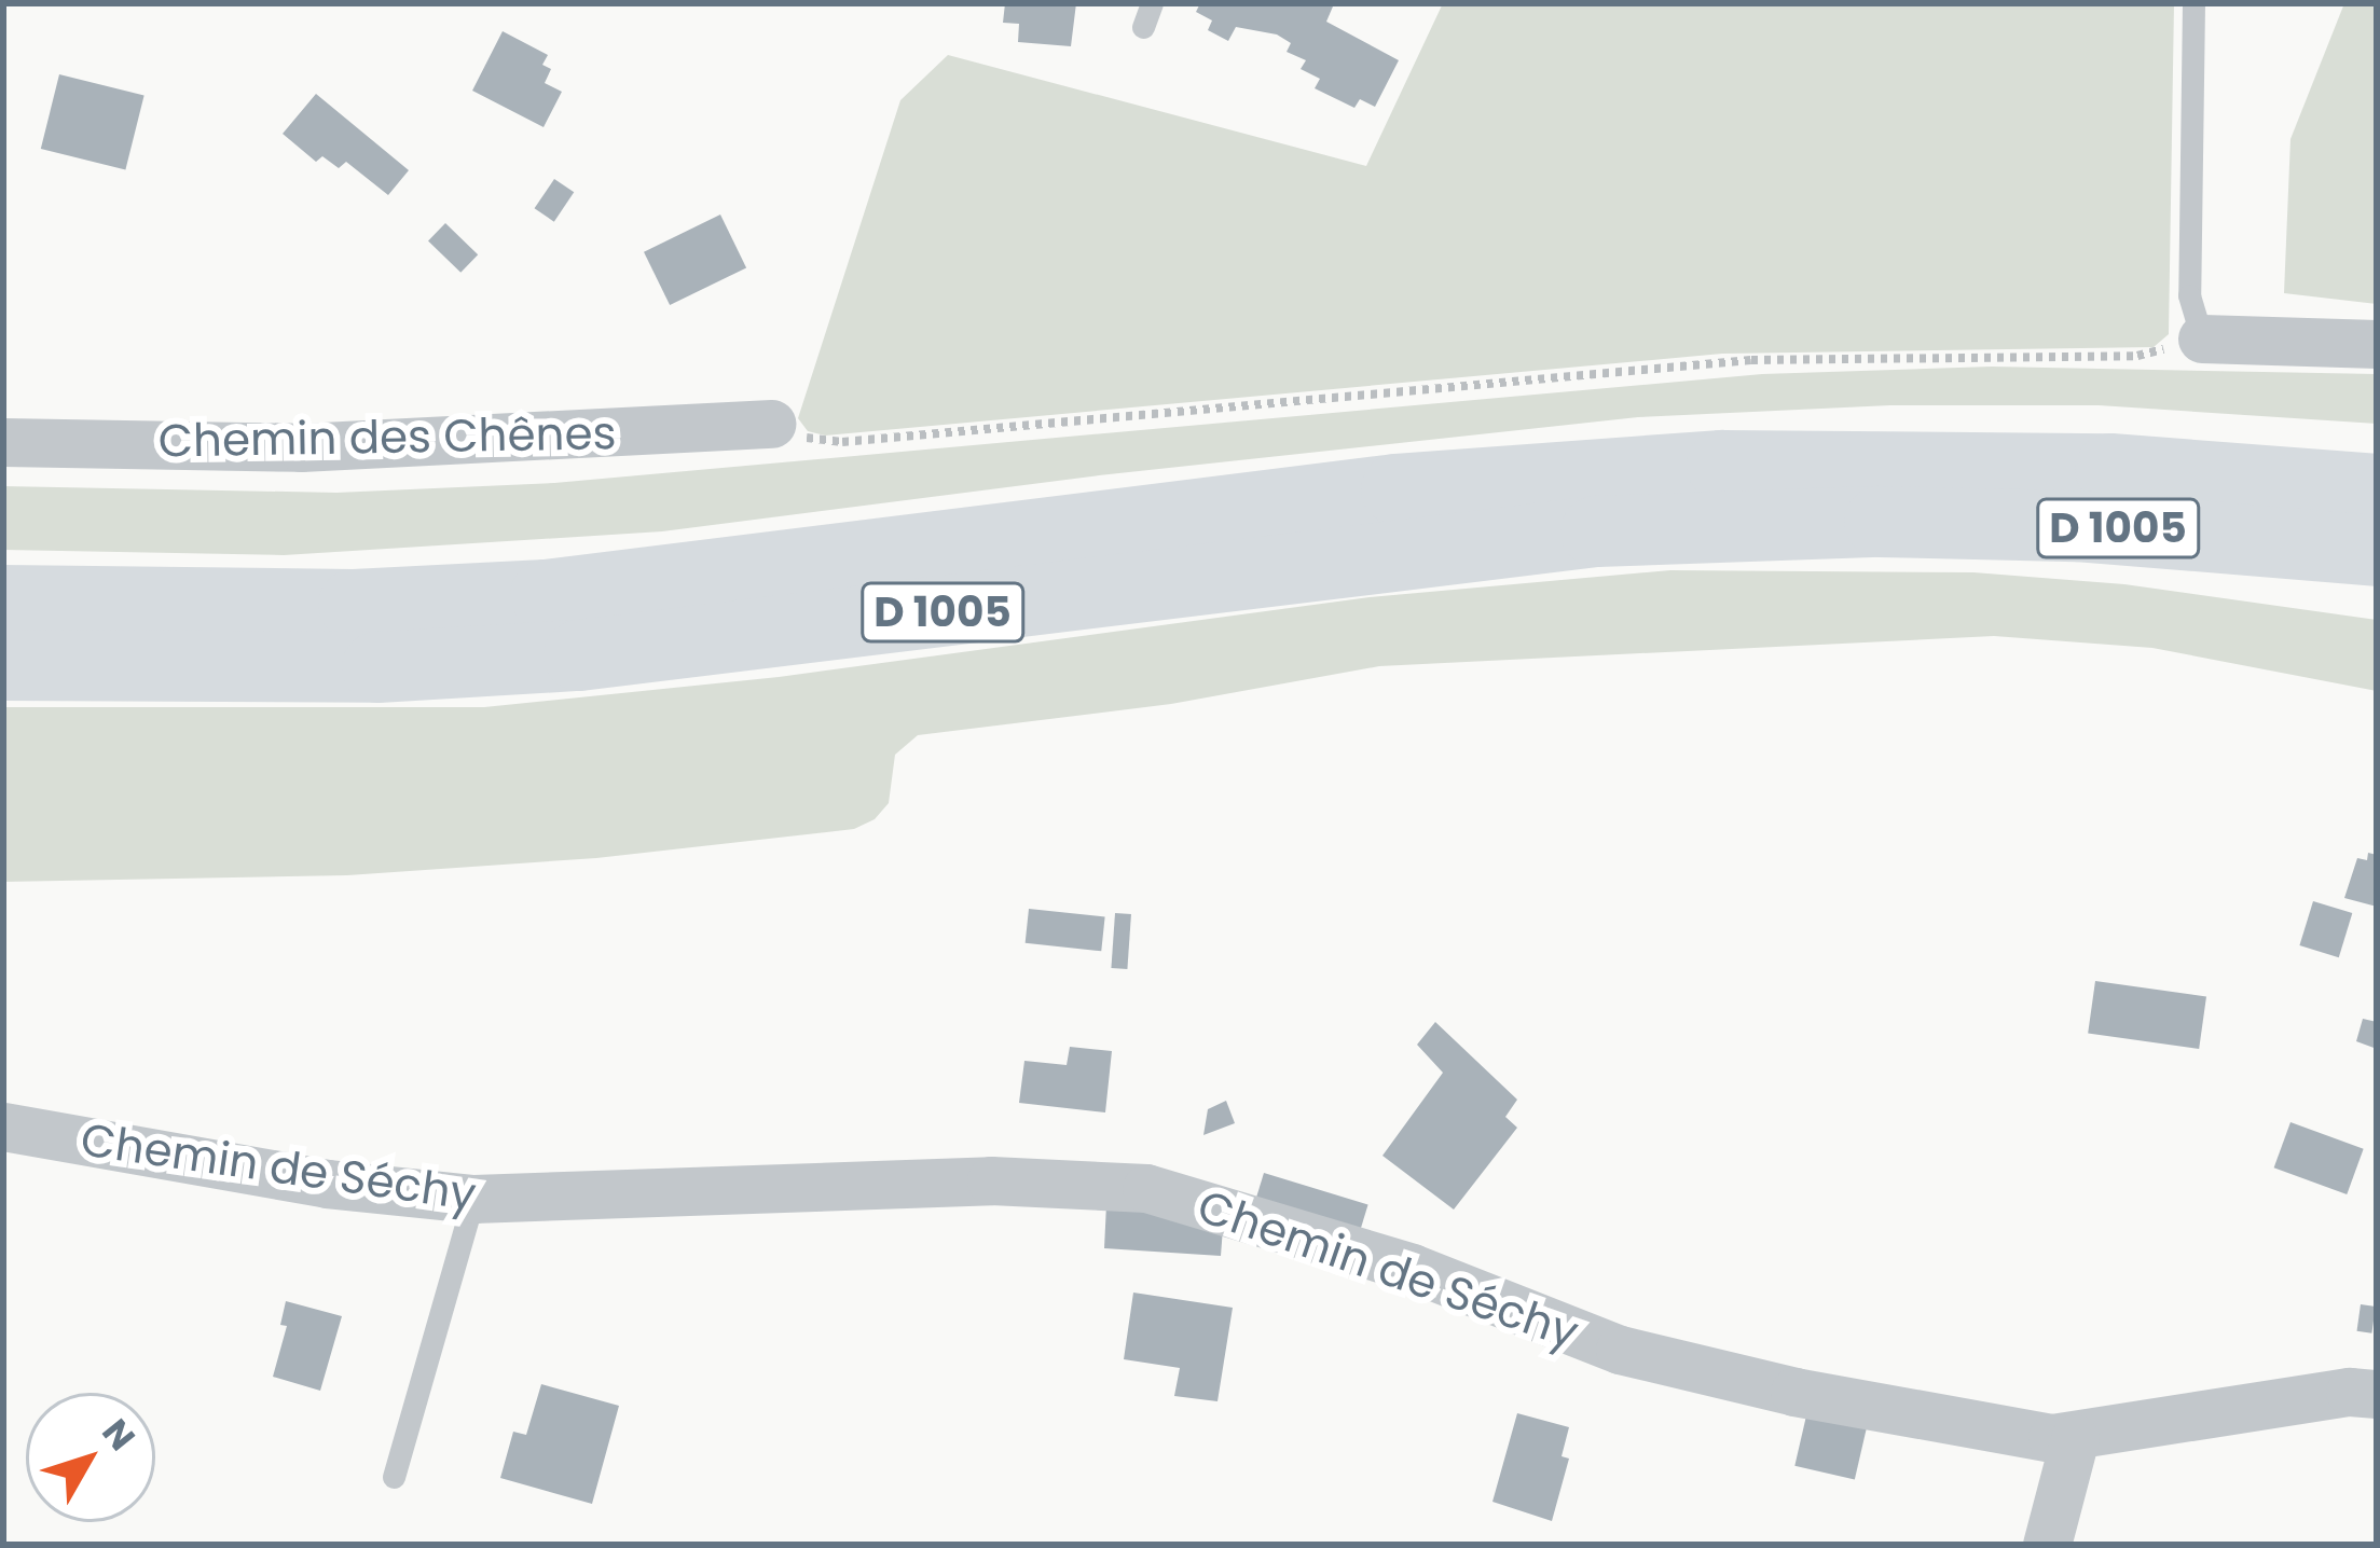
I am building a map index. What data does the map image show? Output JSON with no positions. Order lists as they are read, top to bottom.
{
  "streets": {
    "highway": ["D 1005"],
    "street": ["Chemin des Chênes", "Chemin de Séchy"]
  },
  "north": "top right"
}
